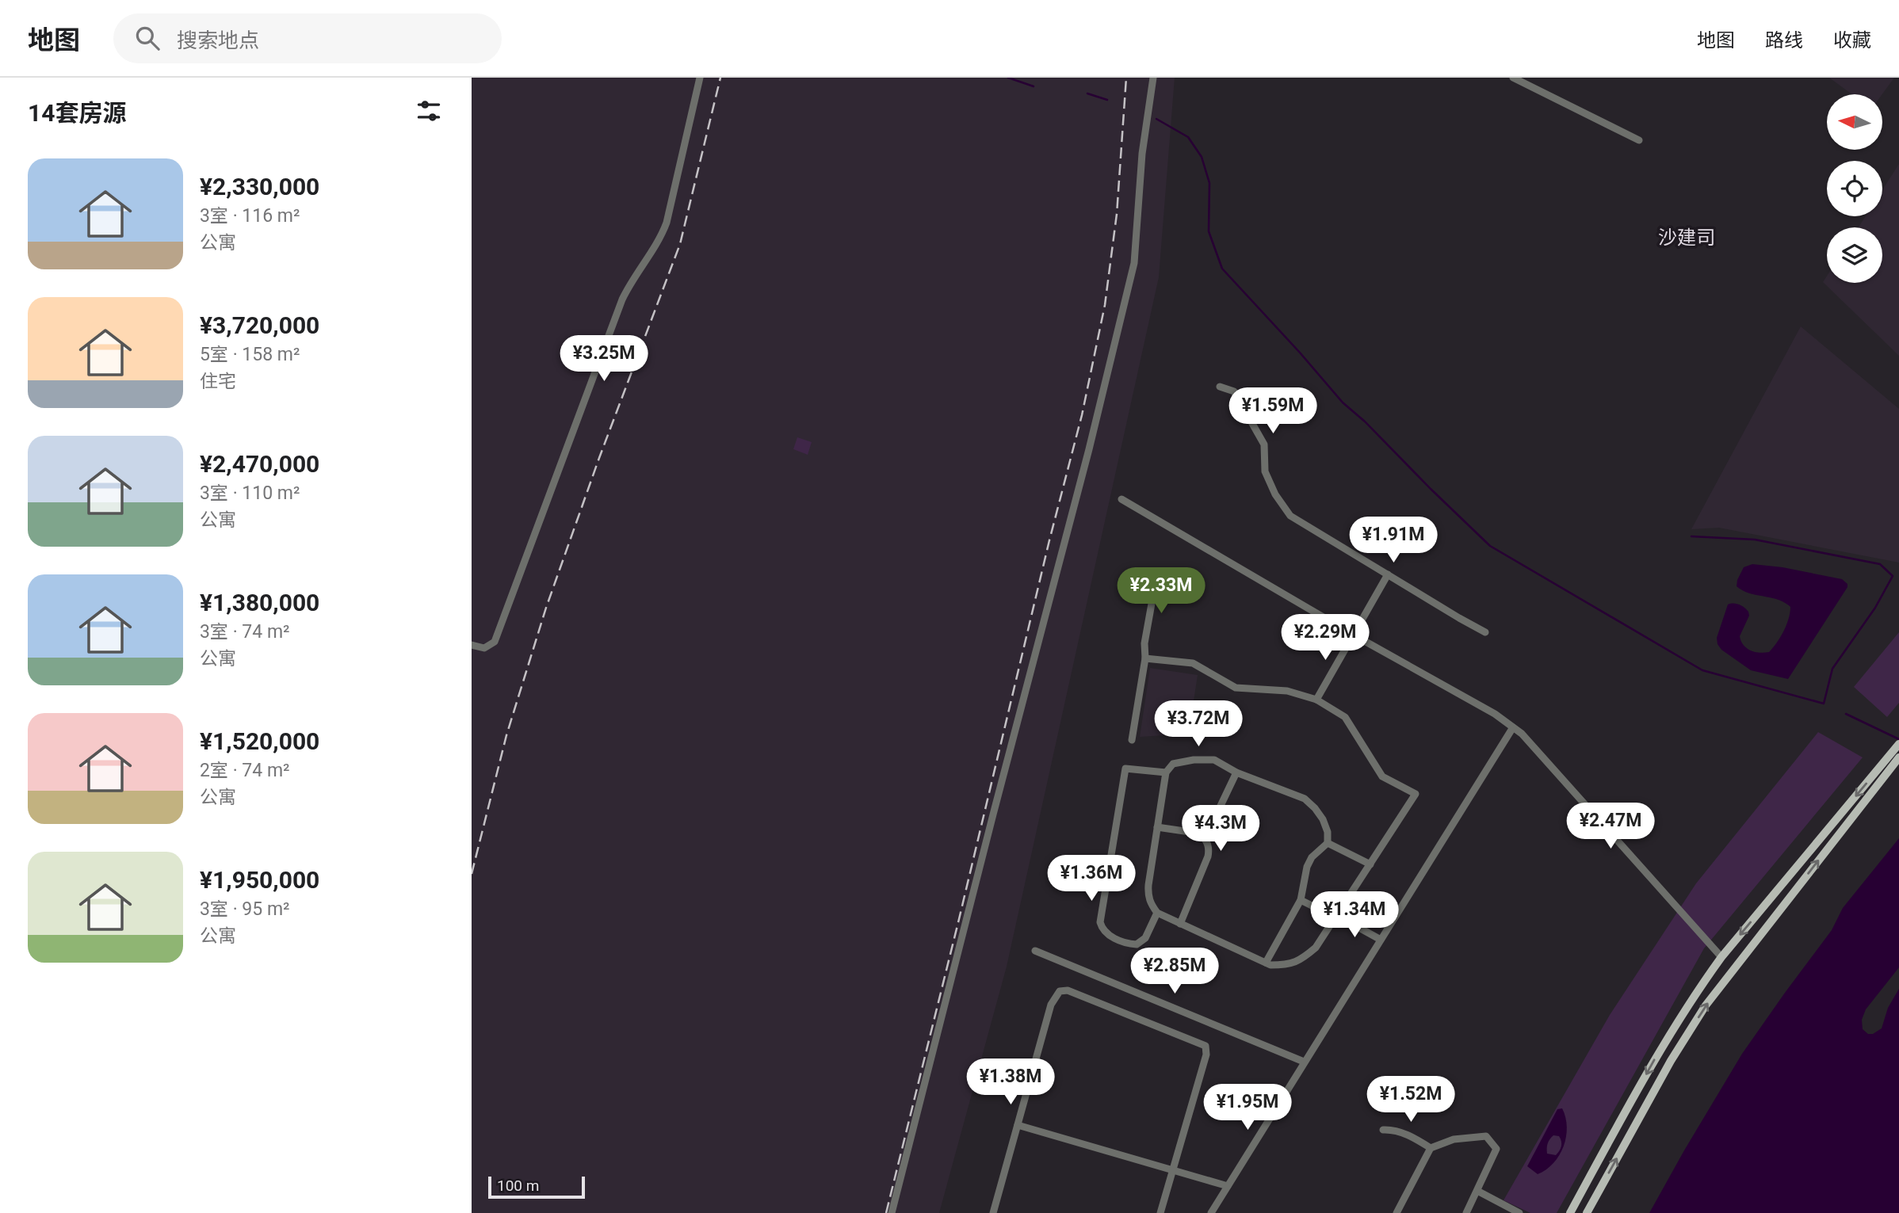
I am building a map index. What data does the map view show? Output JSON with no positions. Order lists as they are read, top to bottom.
{
  "districts": ["沙建司"],
  "scale_bar": "100 m",
  "north": "left",
  "page": {
    "header": "地图",
    "search": "搜索地点",
    "nav": ["地图", "路线", "收藏"],
    "heading": "14套房源",
    "list": [
      {
        "name": "¥2,330,000",
        "note": "3室 · 116 m² · 公寓"
      },
      {
        "name": "¥3,720,000",
        "note": "5室 · 158 m² · 住宅"
      },
      {
        "name": "¥2,470,000",
        "note": "3室 · 110 m² · 公寓"
      },
      {
        "name": "¥1,380,000",
        "note": "3室 · 74 m² · 公寓"
      },
      {
        "name": "¥1,520,000",
        "note": "2室 · 74 m² · 公寓"
      },
      {
        "name": "¥1,950,000",
        "note": "3室 · 95 m² · 公寓"
      }
    ],
    "price": [
      "¥3.25M",
      "¥1.59M",
      "¥1.91M",
      "¥2.33M",
      "¥2.29M",
      "¥3.72M",
      "¥2.47M",
      "¥4.3M",
      "¥1.36M",
      "¥1.34M",
      "¥2.85M",
      "¥1.38M",
      "¥1.52M",
      "¥1.95M"
    ],
    "scale": "100 m"
  }
}
